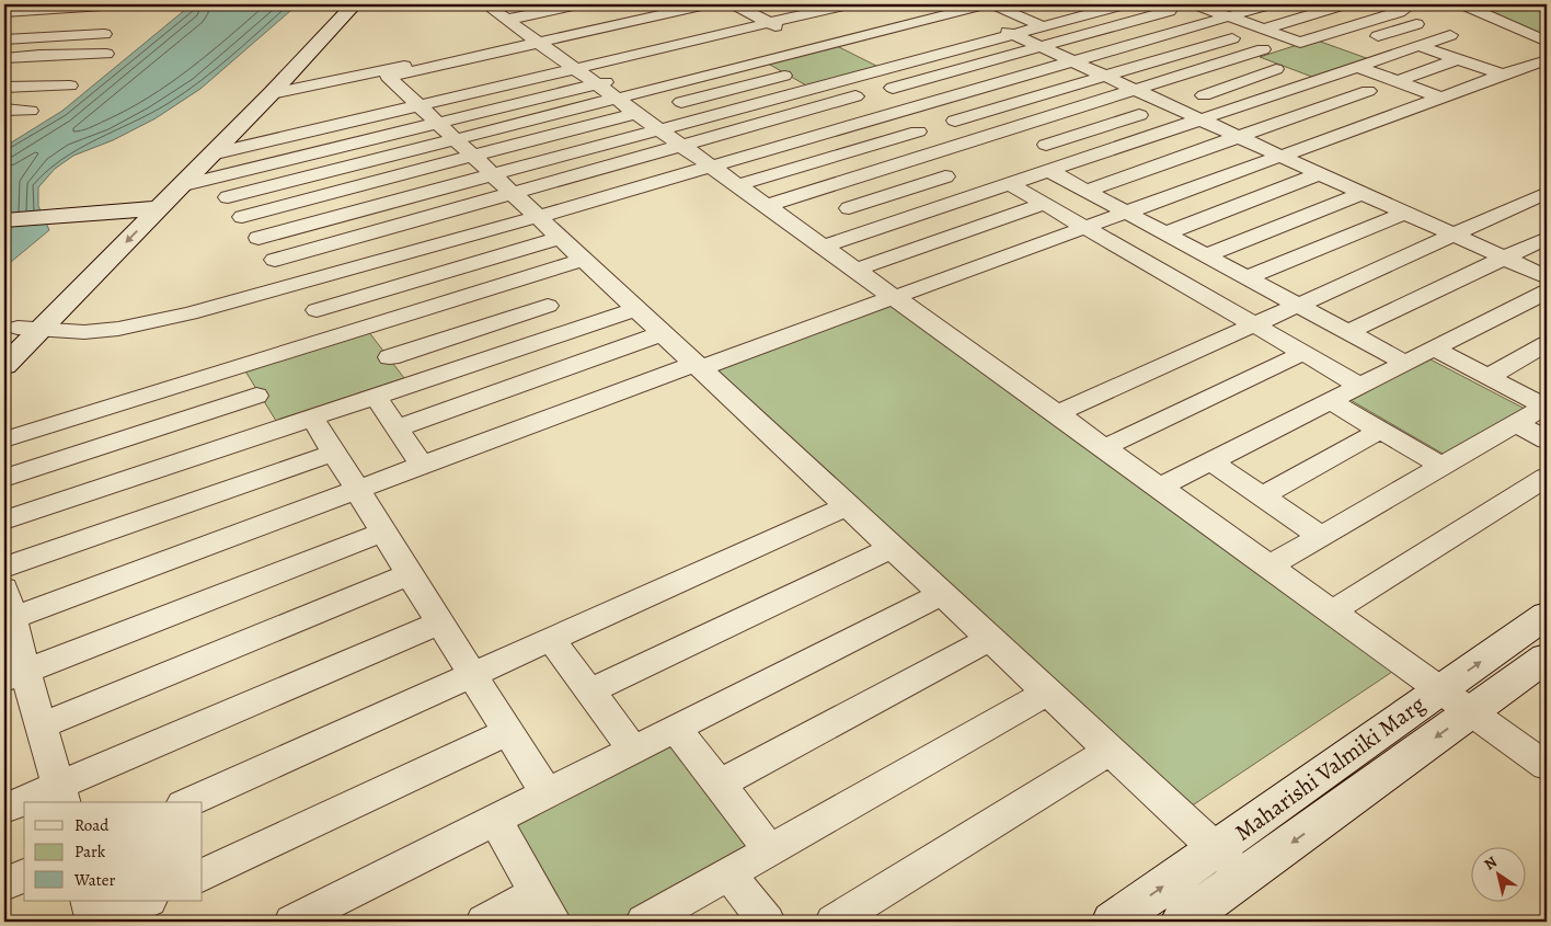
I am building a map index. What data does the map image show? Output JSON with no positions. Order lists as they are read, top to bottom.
{
  "streets": {
    "street": ["Maharishi Valmiki Marg"]
  },
  "legend": ["Road", "Park", "Water"],
  "north": "top left"
}
